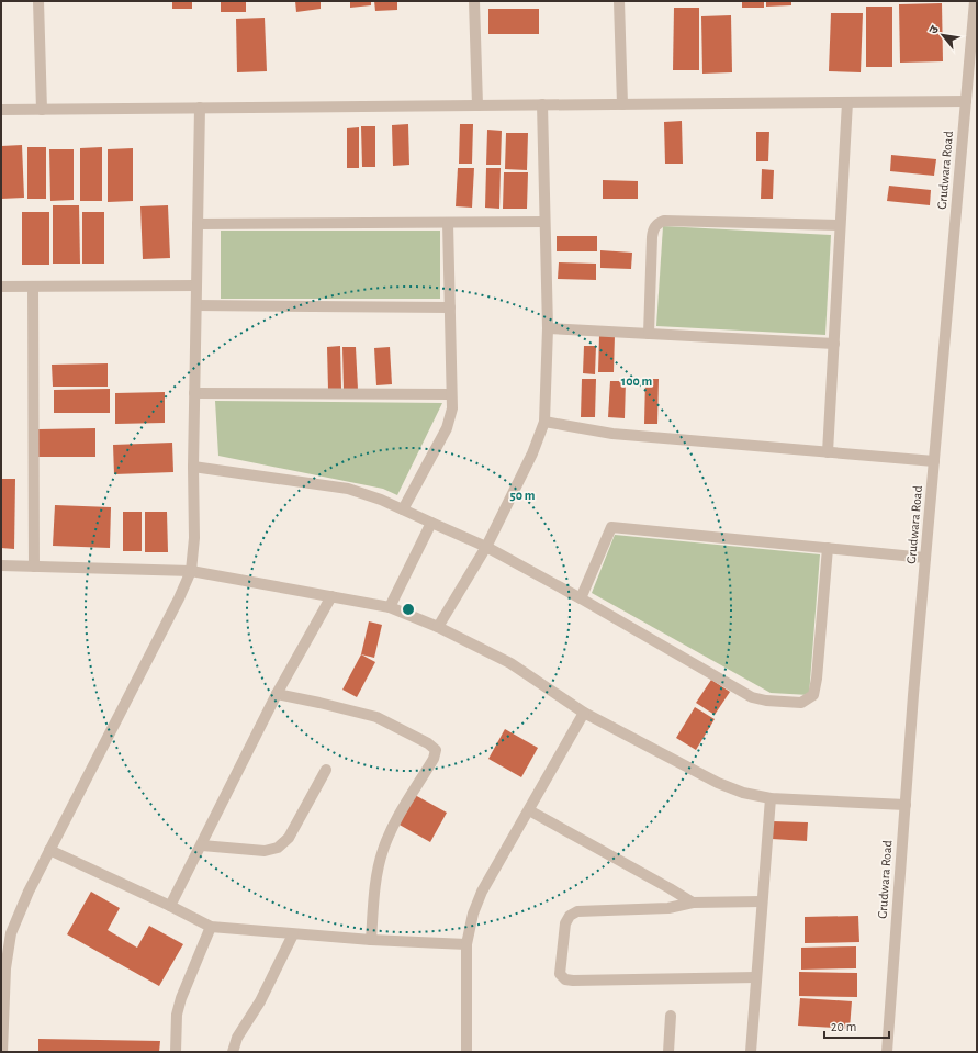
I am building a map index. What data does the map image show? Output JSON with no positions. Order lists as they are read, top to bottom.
{
  "streets": {
    "street": ["Grudwara Road"]
  },
  "scale_bar": "20 m",
  "north": "top left",
  "rings": ["100 m", "50 m"]
}
